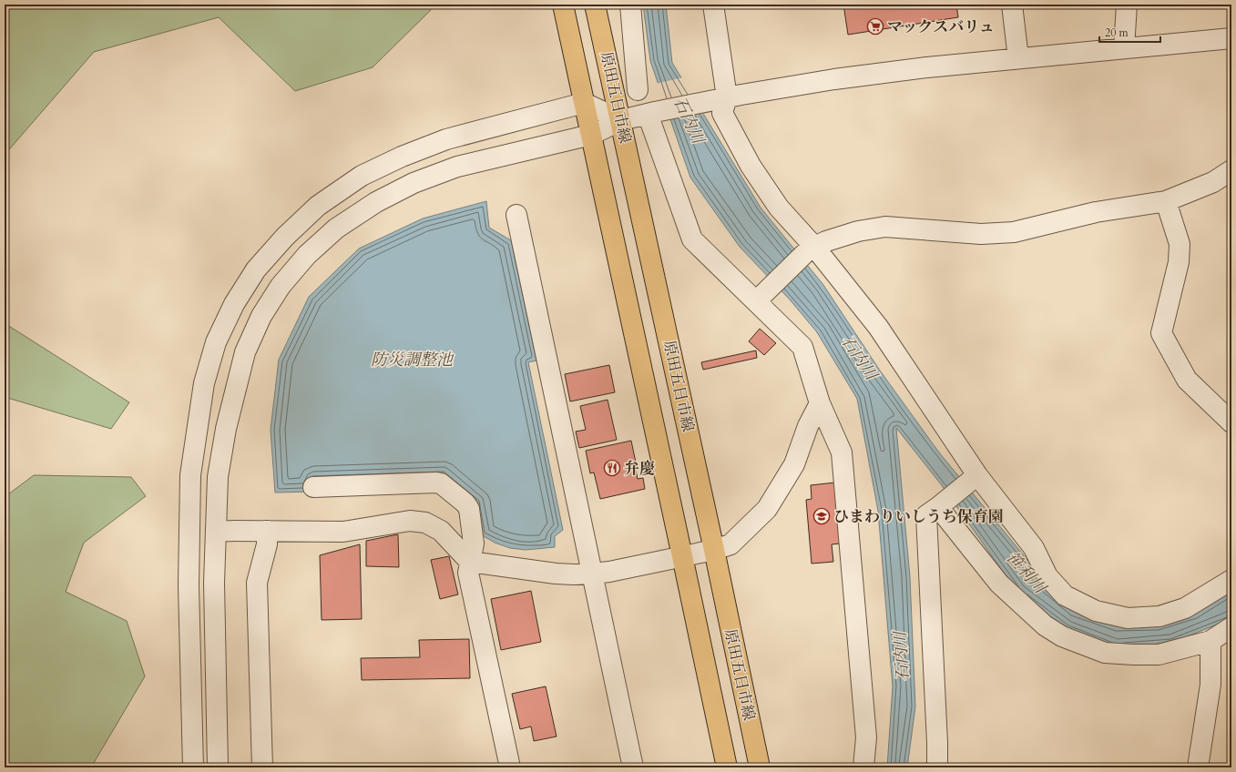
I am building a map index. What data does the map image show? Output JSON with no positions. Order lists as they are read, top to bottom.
{
  "streets": {
    "main road": ["原田五日市線"]
  },
  "water": ["石内川", "防災調整池", "笹利川"],
  "places": {
    "supermarket": ["マックスバリュ"],
    "restaurant": ["弁慶"],
    "school or university": ["ひまわりいしうち保育園"]
  },
  "scale_bar": "20 m"
}
